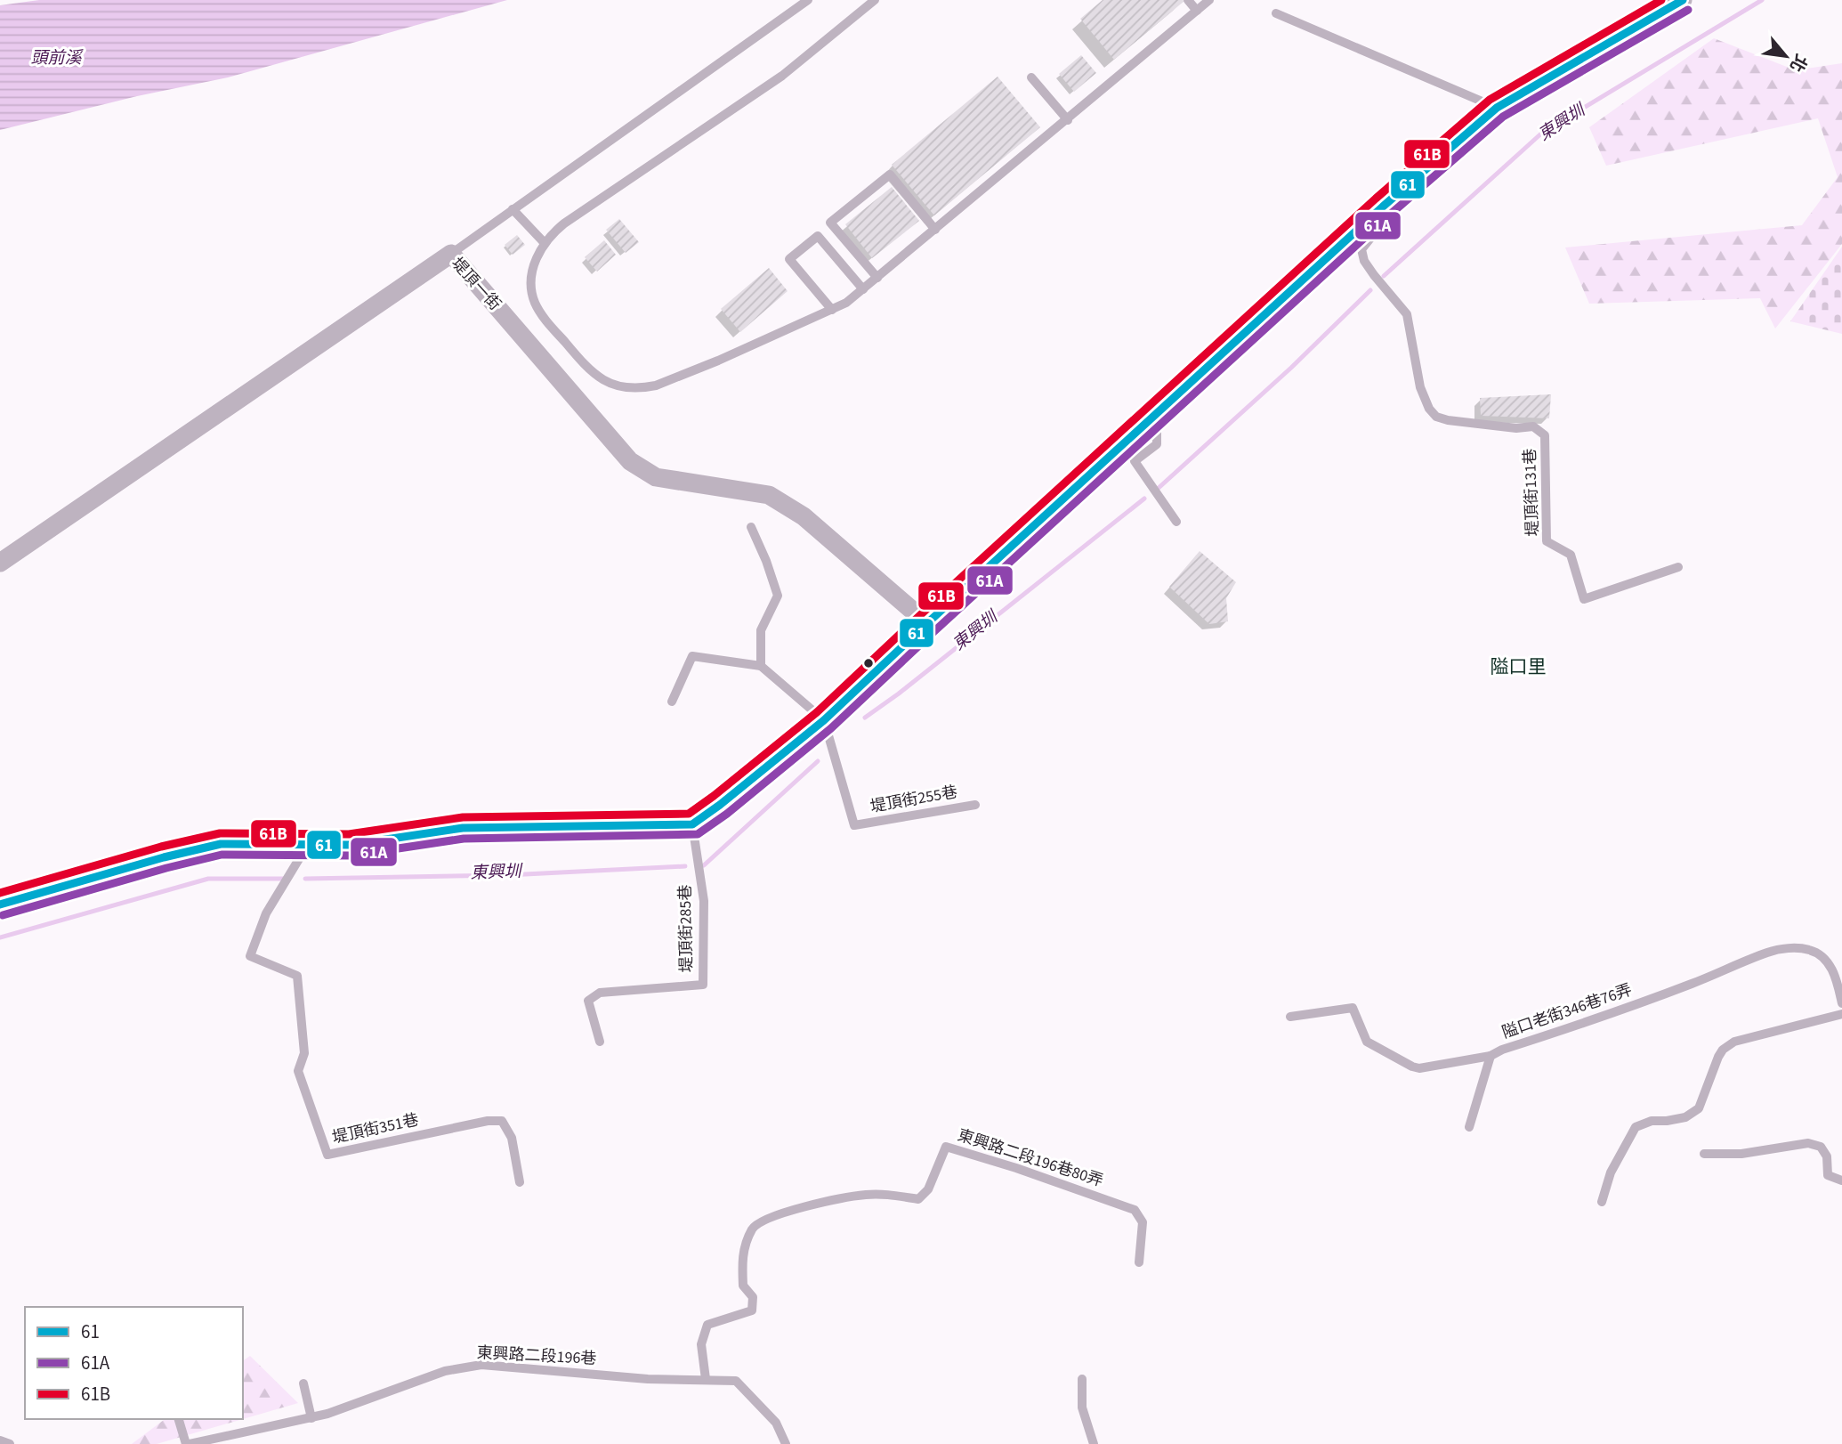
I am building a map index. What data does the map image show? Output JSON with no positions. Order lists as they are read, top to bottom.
{
  "streets": {
    "street": ["堤頂一街"],
    "lane": [
      "堤頂街131巷",
      "堤頂街255巷",
      "堤頂街285巷",
      "隘口老街346巷76弄",
      "堤頂街351巷",
      "東興路二段196巷80弄",
      "東興路二段196巷"
    ]
  },
  "crossings": [
    ["東興路二段196巷80弄", "東興路二段196巷"]
  ],
  "districts": ["隘口里"],
  "water": ["頭前溪", "東興圳"],
  "lines": ["transit line 61", "transit line 61B", "transit line 61A"],
  "legend": ["61", "61A", "61B"],
  "north": "bottom right"
}
